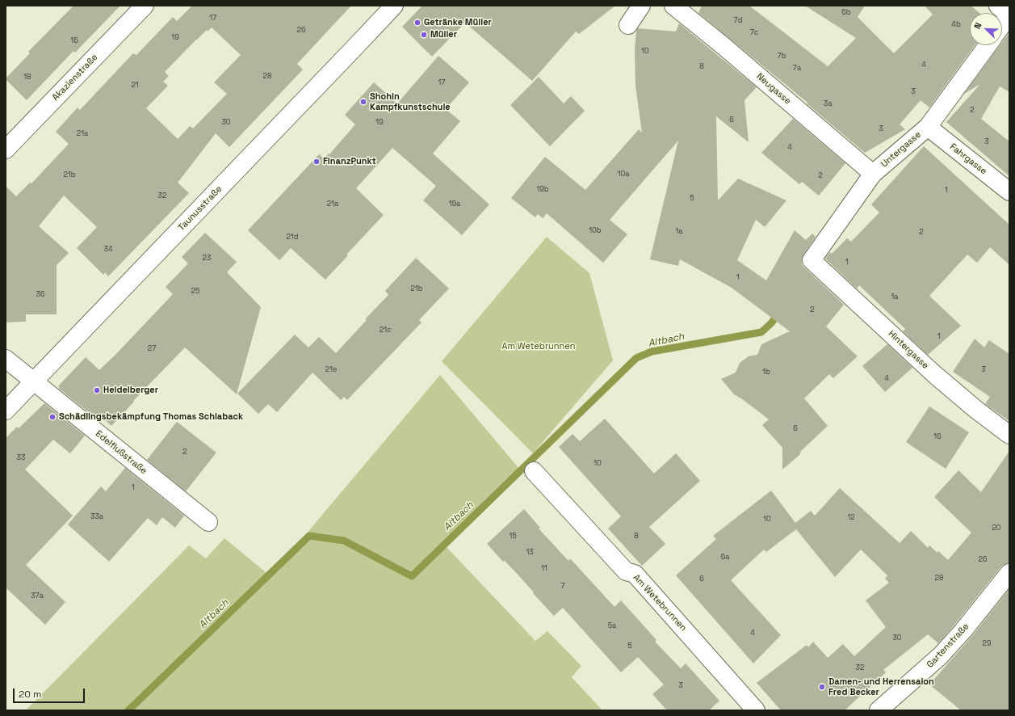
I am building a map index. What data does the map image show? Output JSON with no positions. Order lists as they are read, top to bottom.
{
  "streets": {
    "street": [
      "Akazienstraße",
      "Neugasse",
      "Untergasse",
      "Fahrgasse",
      "Taunusstraße",
      "Hintergasse",
      "Edelflußstraße",
      "Am Wetebrunnen",
      "Gartenstraße"
    ]
  },
  "crossings": [
    ["Neugasse", "Untergasse"],
    ["Untergasse", "Fahrgasse"],
    ["Untergasse", "Hintergasse"],
    ["Taunusstraße", "Edelflußstraße"]
  ],
  "water": ["Altbach"],
  "parks": ["Am Wetebrunnen"],
  "places": [
    "Getränke Müller",
    "Müller",
    "Shohin Kampfkunstschule",
    "FinanzPunkt",
    "Heidelberger",
    "Schädlingsbekämpfung Thomas Schlaback",
    "Damen- und Herrensalon Fred Becker"
  ],
  "house_numbers": [
    "6b",
    "17",
    "7d",
    "4b",
    "26",
    "7c",
    "19",
    "16",
    "10",
    "7b",
    "4",
    "8",
    "7a",
    "28",
    "18",
    "17",
    "21",
    "3",
    "3a",
    "2",
    "6",
    "30",
    "19",
    "3",
    "21a",
    "3",
    "4",
    "10a",
    "21b",
    "2",
    "19b",
    "1",
    "32",
    "5",
    "21a",
    "19a",
    "10b",
    "1a",
    "2",
    "21d",
    "34",
    "23",
    "1",
    "1",
    "21b",
    "25",
    "36",
    "1a",
    "2",
    "21c",
    "1",
    "27",
    "21e",
    "3",
    "1b",
    "4",
    "6",
    "16",
    "2",
    "33",
    "10",
    "1",
    "33a",
    "12",
    "10",
    "20",
    "15",
    "8",
    "13",
    "6a",
    "26",
    "11",
    "28",
    "6",
    "7",
    "37a",
    "5a",
    "4",
    "30",
    "29",
    "5",
    "32",
    "3"
  ],
  "scale_bar": "20 m",
  "north": "top left"
}
